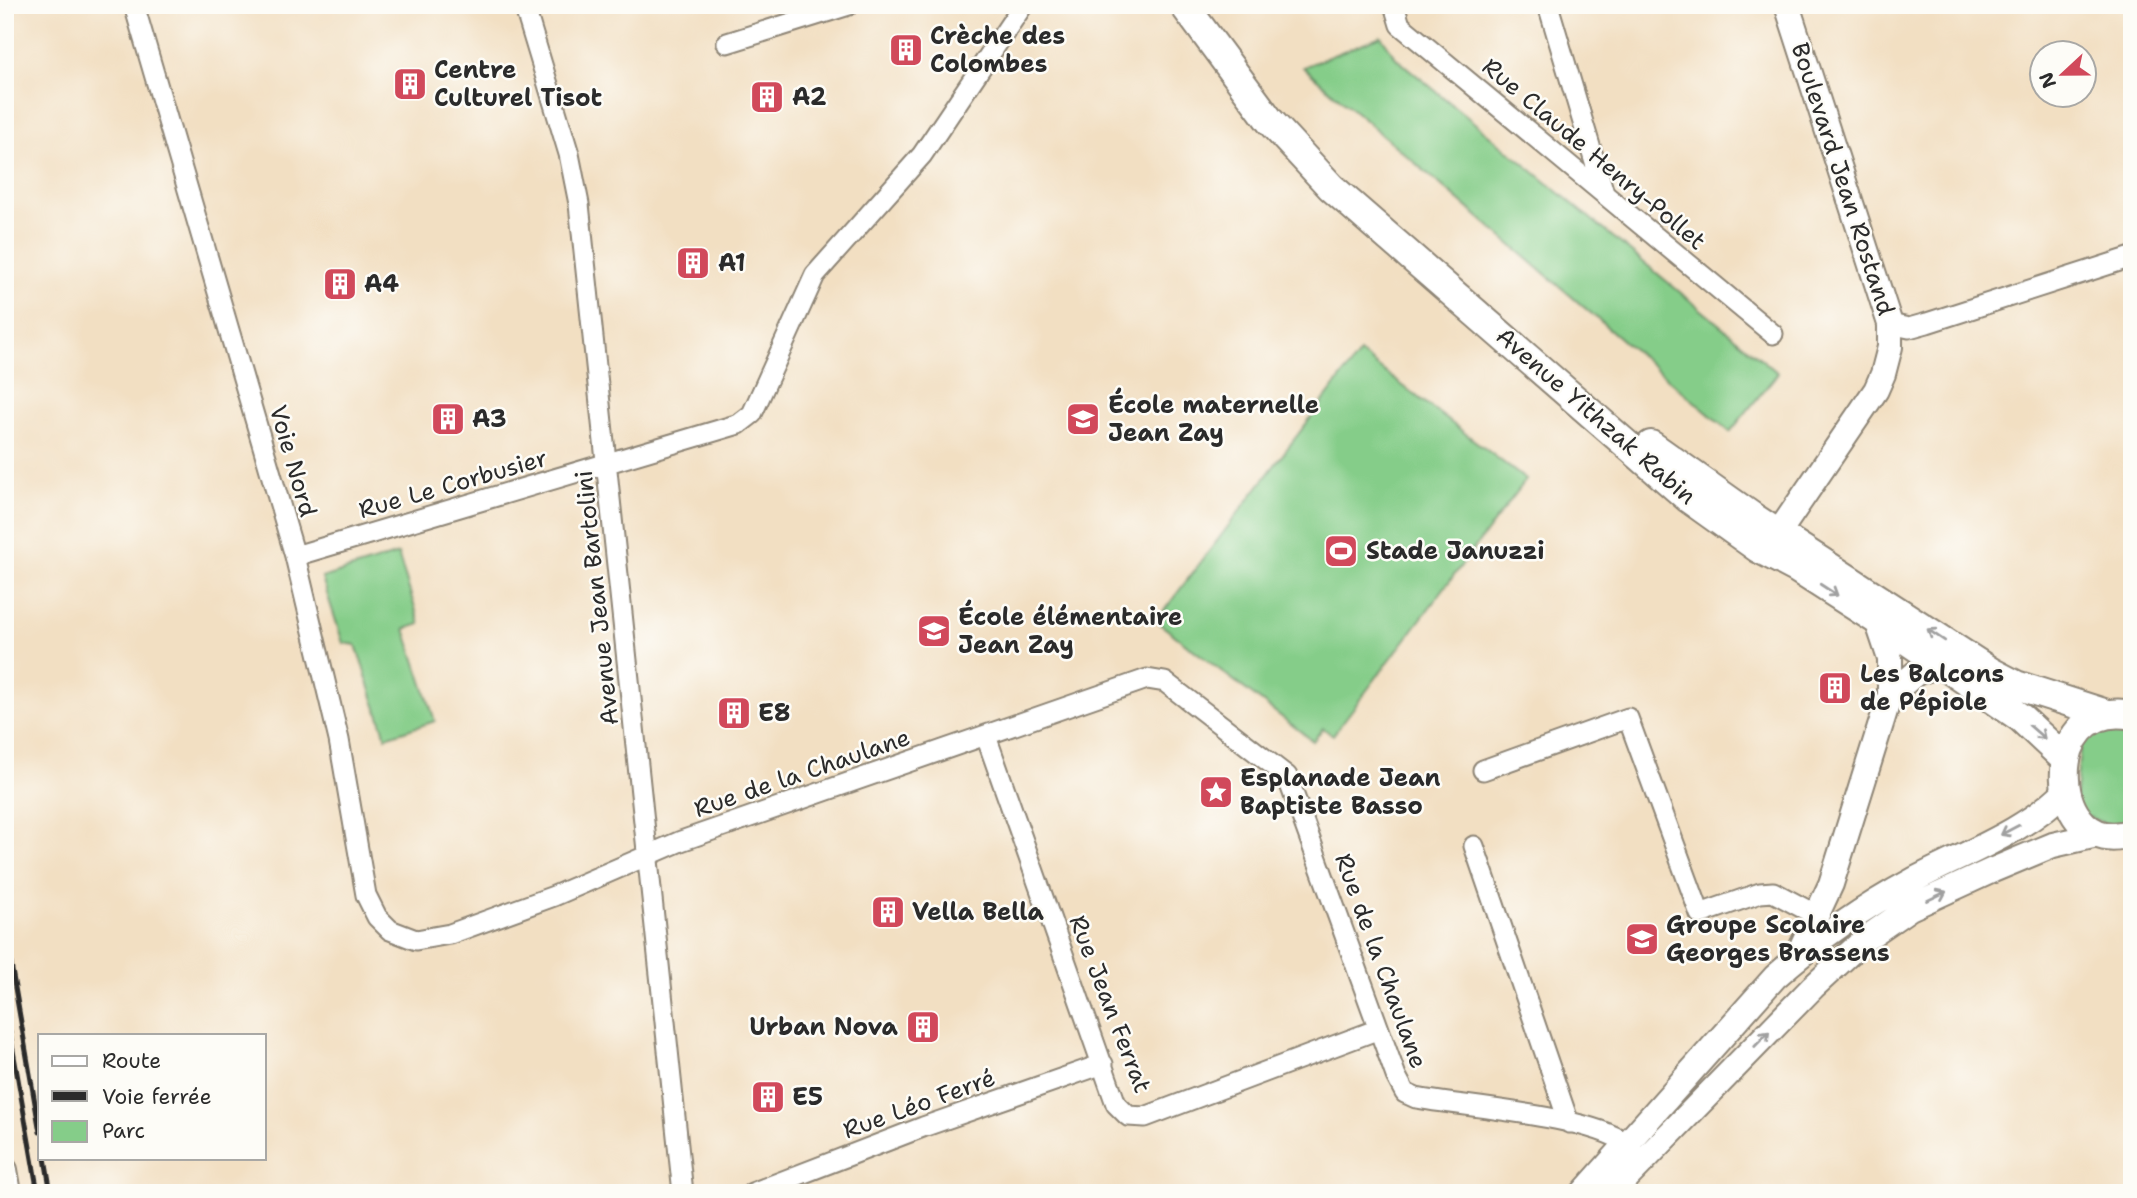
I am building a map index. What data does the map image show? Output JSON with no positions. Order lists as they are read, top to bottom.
{
  "streets": {
    "main road": ["Avenue Yithzak Rabin"],
    "street": [
      "Rue Claude Henry-Pollet",
      "Boulevard Jean Rostand",
      "Voie Nord",
      "Rue Le Corbusier",
      "Avenue Jean Bartolini",
      "Rue de la Chaulane",
      "Rue Jean Ferrat",
      "Rue Léo Ferré"
    ]
  },
  "crossings": [
    ["Boulevard Jean Rostand", "Avenue Yithzak Rabin"],
    ["Voie Nord", "Rue Le Corbusier"],
    ["Voie Nord", "Rue de la Chaulane"],
    ["Rue Le Corbusier", "Avenue Jean Bartolini"],
    ["Avenue Jean Bartolini", "Rue de la Chaulane"],
    ["Rue de la Chaulane", "Rue Jean Ferrat"],
    ["Rue Jean Ferrat", "Rue Léo Ferré"]
  ],
  "places": {
    "building": [
      "Crèche des Colombes",
      "Centre Culturel Tisot",
      "A2",
      "A1",
      "A4",
      "A3",
      "Les Balcons de Pépiole",
      "E8",
      "Vella Bella",
      "Urban Nova",
      "E5"
    ],
    "school or university": ["École maternelle Jean Zay", "École élémentaire Jean Zay", "Groupe Scolaire Georges Brassens"],
    "sports": ["Stade Januzzi"],
    "place": ["Esplanade Jean Baptiste Basso"]
  },
  "legend": ["Route", "Voie ferrée", "Parc"],
  "north": "left"
}
